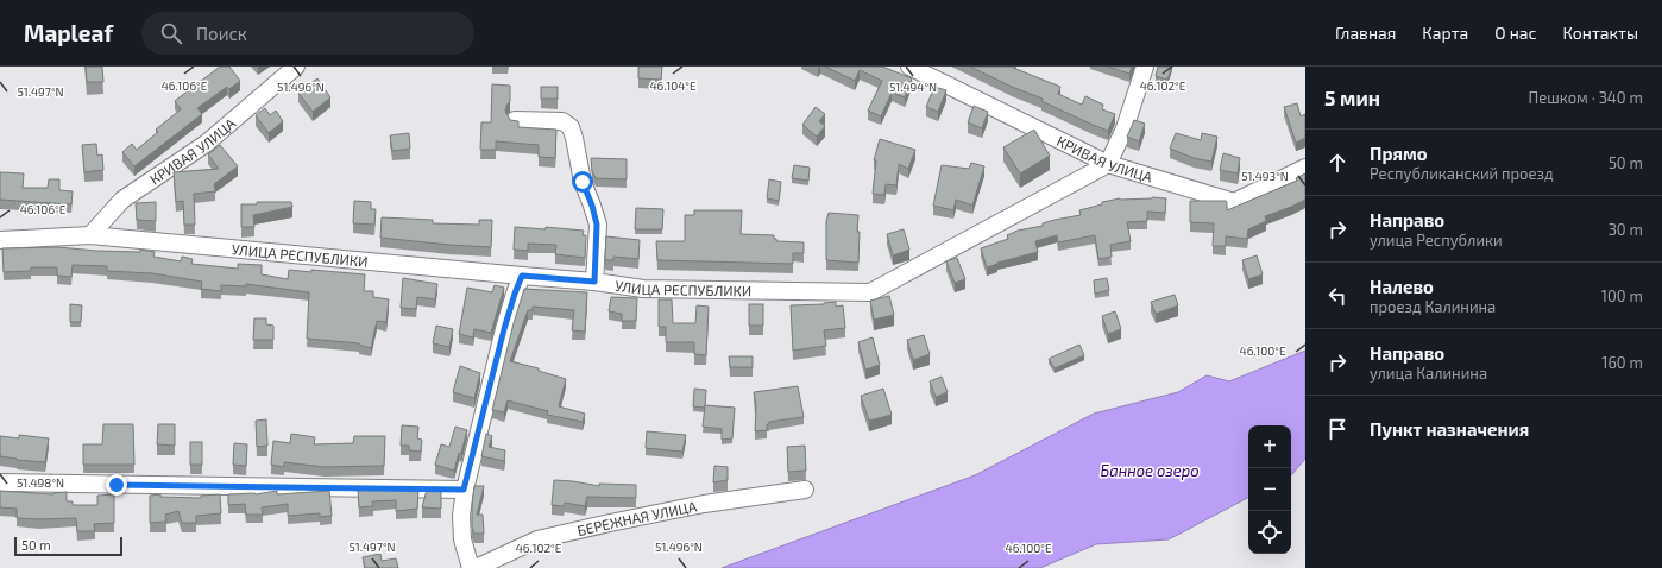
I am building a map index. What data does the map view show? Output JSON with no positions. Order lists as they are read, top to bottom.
{
  "streets": {
    "street": ["КРИВАЯ УЛИЦА", "УЛИЦА РЕСПУБЛИКИ", "БЕРЕЖНАЯ УЛИЦА"]
  },
  "crossings": [
    ["КРИВАЯ УЛИЦА", "УЛИЦА РЕСПУБЛИКИ"]
  ],
  "water": ["Банное озеро"],
  "scale_bar": "50 m",
  "page": {
    "header": "Mapleaf",
    "search": "Поиск",
    "nav": [
      "Главная",
      "Карта",
      "О нас",
      "Контакты"
    ],
    "heading": ["5 мин", "Пешком · 340 m"],
    "list": [
      ["Прямо", "Республиканский проезд", "50 m"],
      ["Направо", "улица Республики", "30 m"],
      ["Налево", "проезд Калинина", "100 m"],
      ["Направо", "улица Калинина", "160 m"],
      "Пункт назначения"
    ],
    "map_buttons": ["+", "−"],
    "scale": "50 m"
  },
  "coordinates": [
    "46.104°E",
    "46.102°E",
    "46.106°E",
    "51.496°N",
    "51.494°N",
    "51.497°N",
    "51.493°N",
    "46.100°E",
    "51.498°N"
  ]
}
